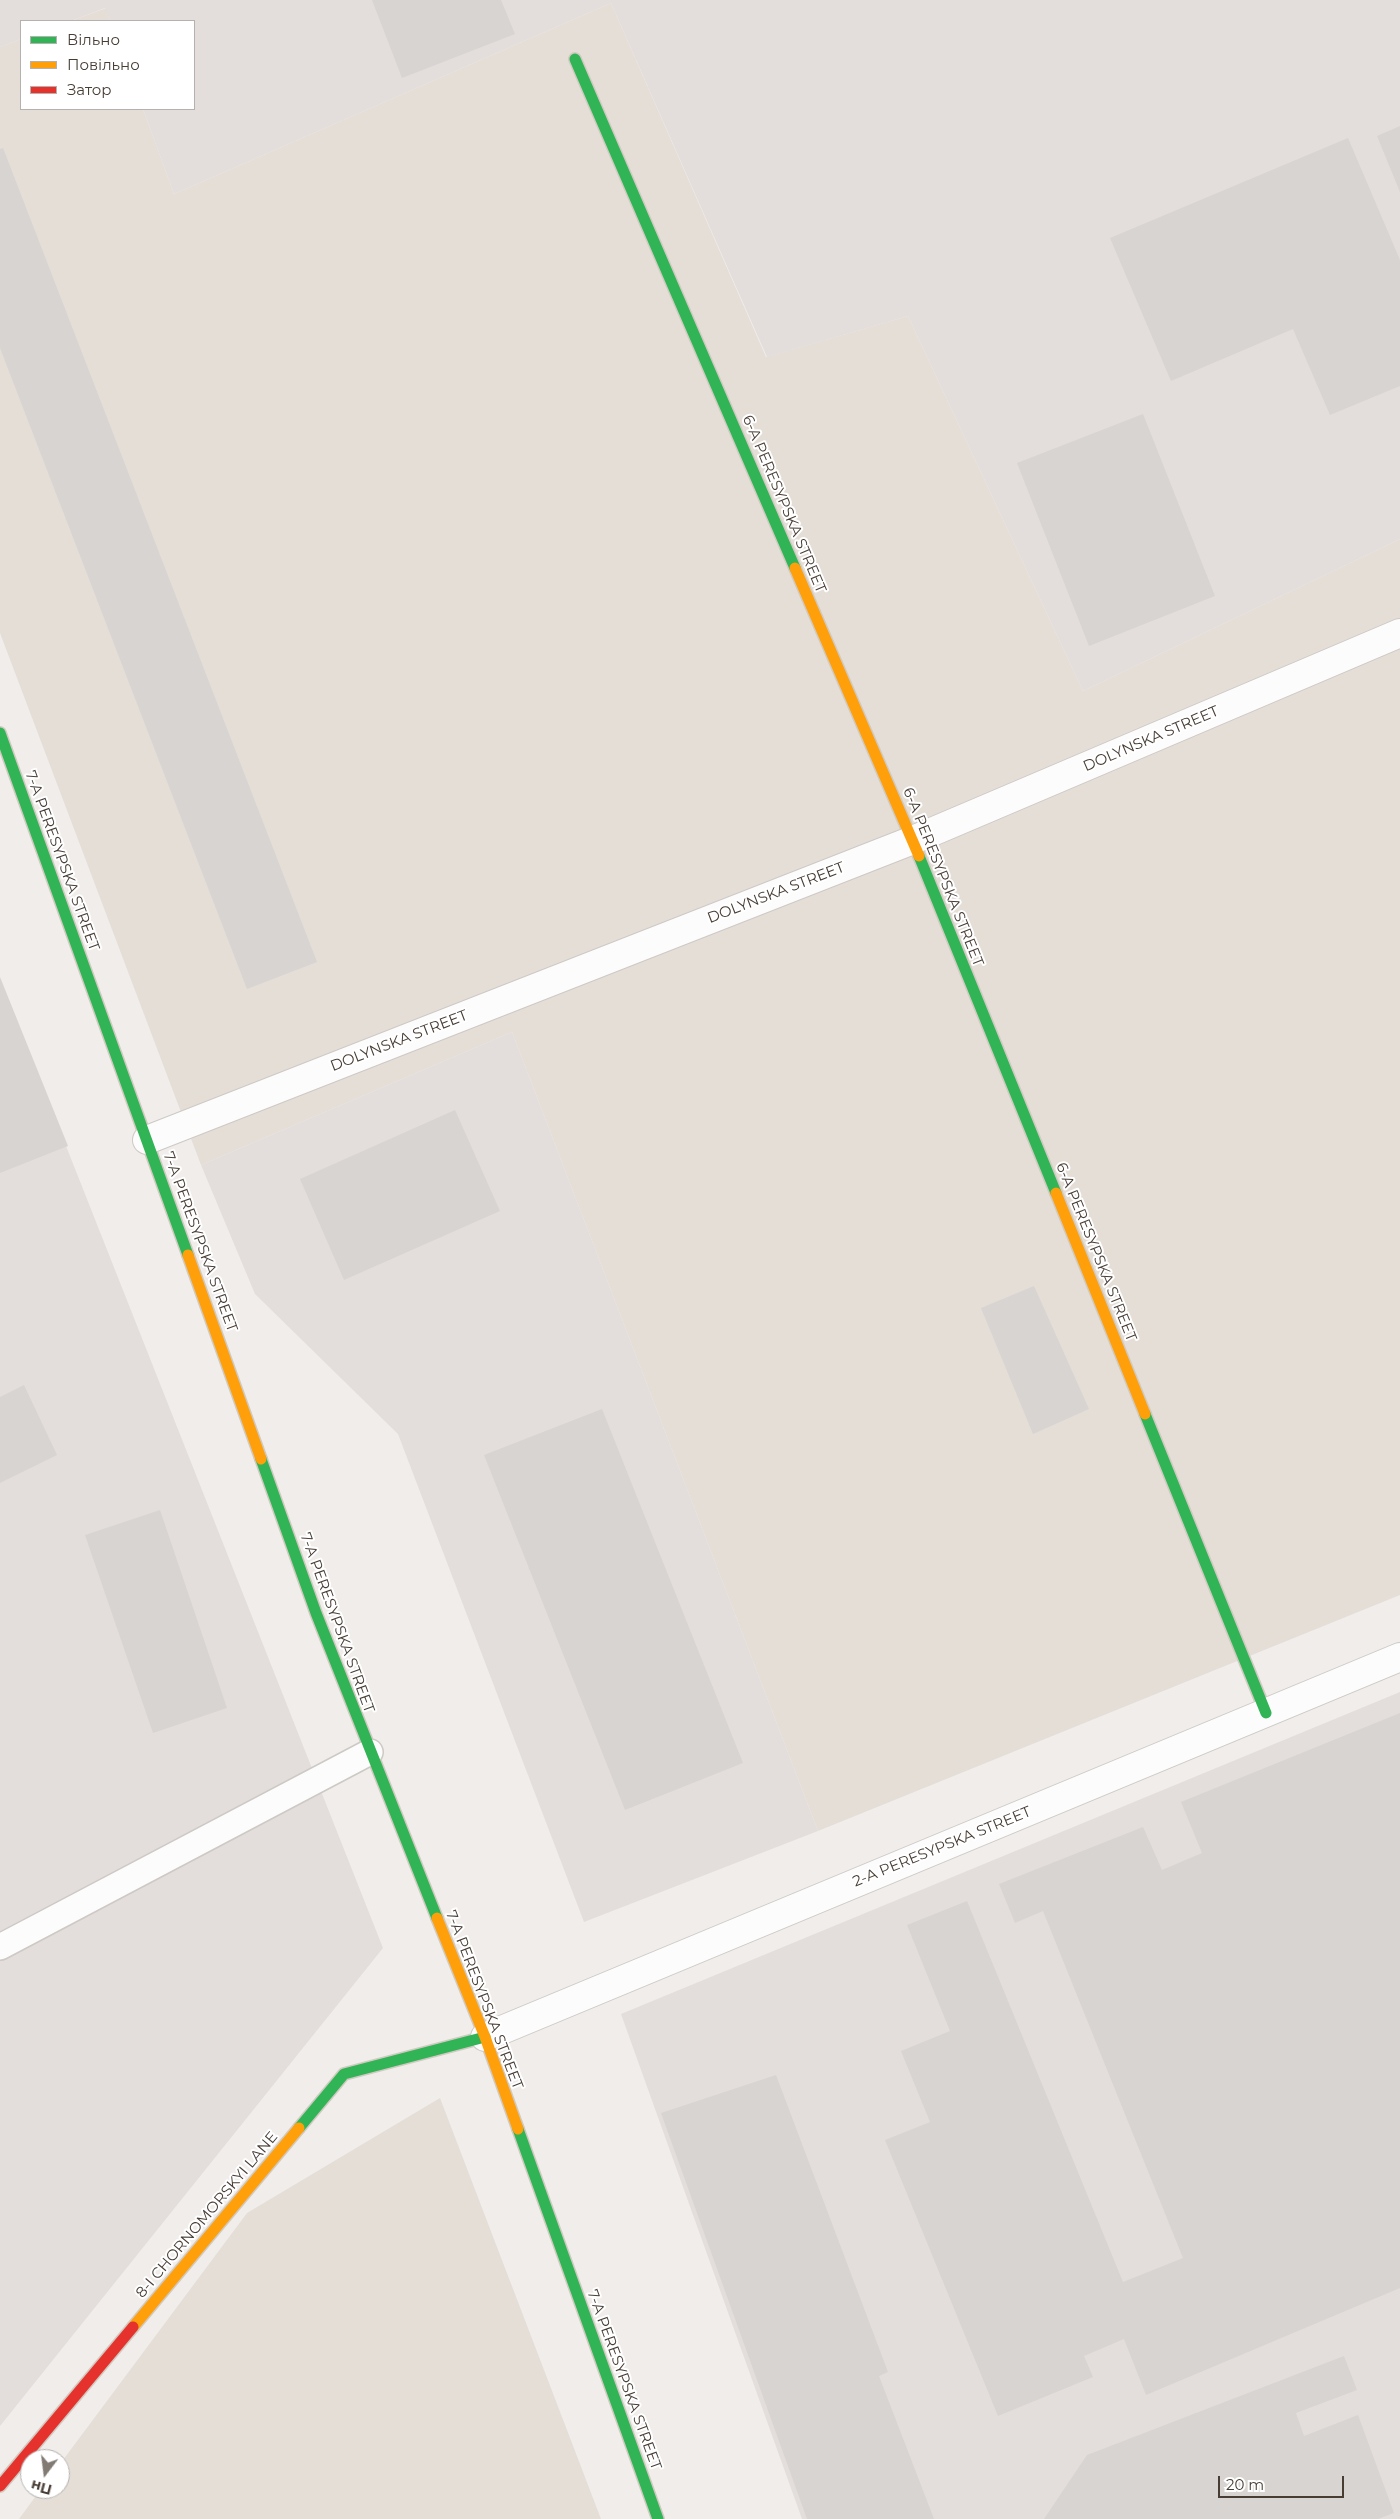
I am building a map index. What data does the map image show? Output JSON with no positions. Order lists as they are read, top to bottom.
{
  "streets": {
    "street": [
      "6-A PERESYPSKA STREET",
      "DOLYNSKA STREET",
      "7-A PERESYPSKA STREET",
      "2-A PERESYPSKA STREET",
      "8-I CHORNOMORSKYI LANE"
    ]
  },
  "crossings": [
    ["6-A PERESYPSKA STREET", "DOLYNSKA STREET"],
    ["6-A PERESYPSKA STREET", "2-A PERESYPSKA STREET"],
    ["DOLYNSKA STREET", "7-A PERESYPSKA STREET"],
    ["7-A PERESYPSKA STREET", "2-A PERESYPSKA STREET"],
    ["7-A PERESYPSKA STREET", "8-I CHORNOMORSKYI LANE"],
    ["2-A PERESYPSKA STREET", "8-I CHORNOMORSKYI LANE"]
  ],
  "legend": ["Вільно", "Повільно", "Затор"],
  "scale_bar": "20 m",
  "north": "bottom"
}
